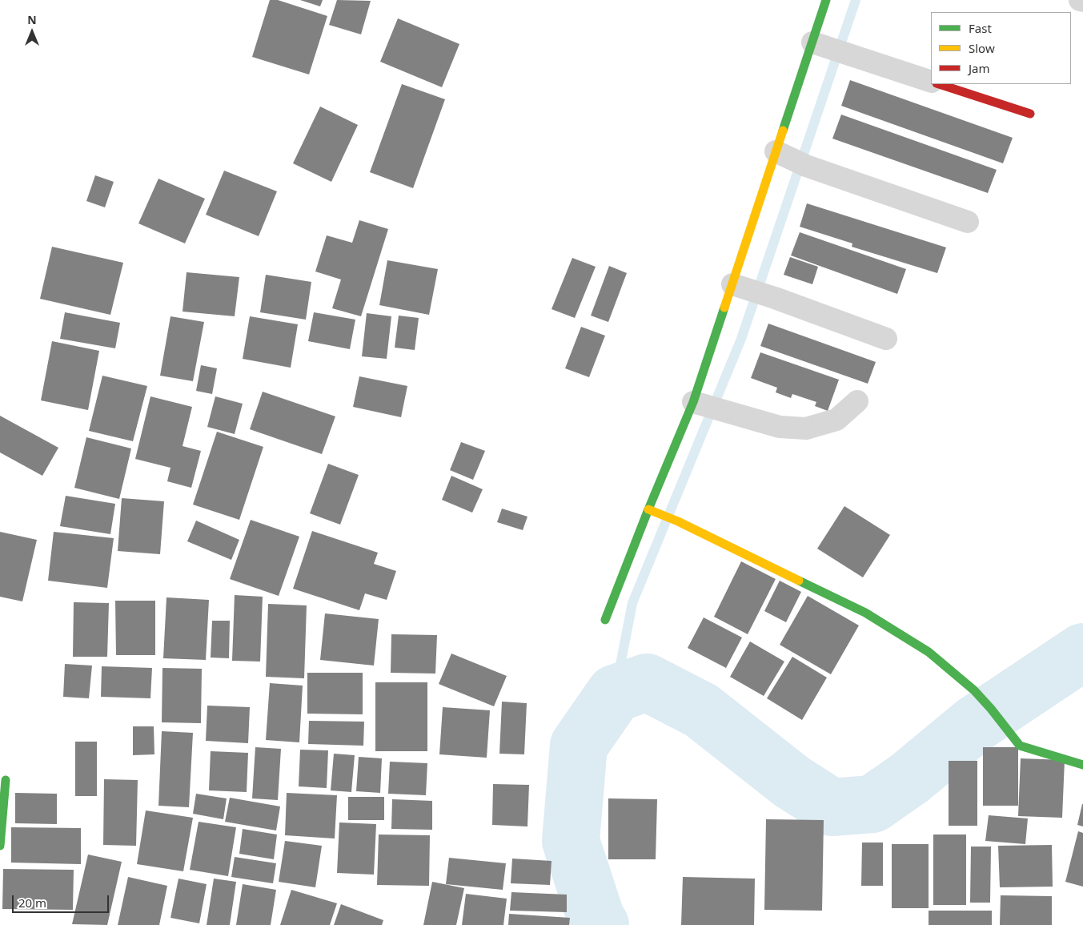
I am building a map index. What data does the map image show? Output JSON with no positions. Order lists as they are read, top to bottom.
{
  "legend": ["Fast", "Slow", "Jam"],
  "scale_bar": "20 m",
  "north": "top"
}
